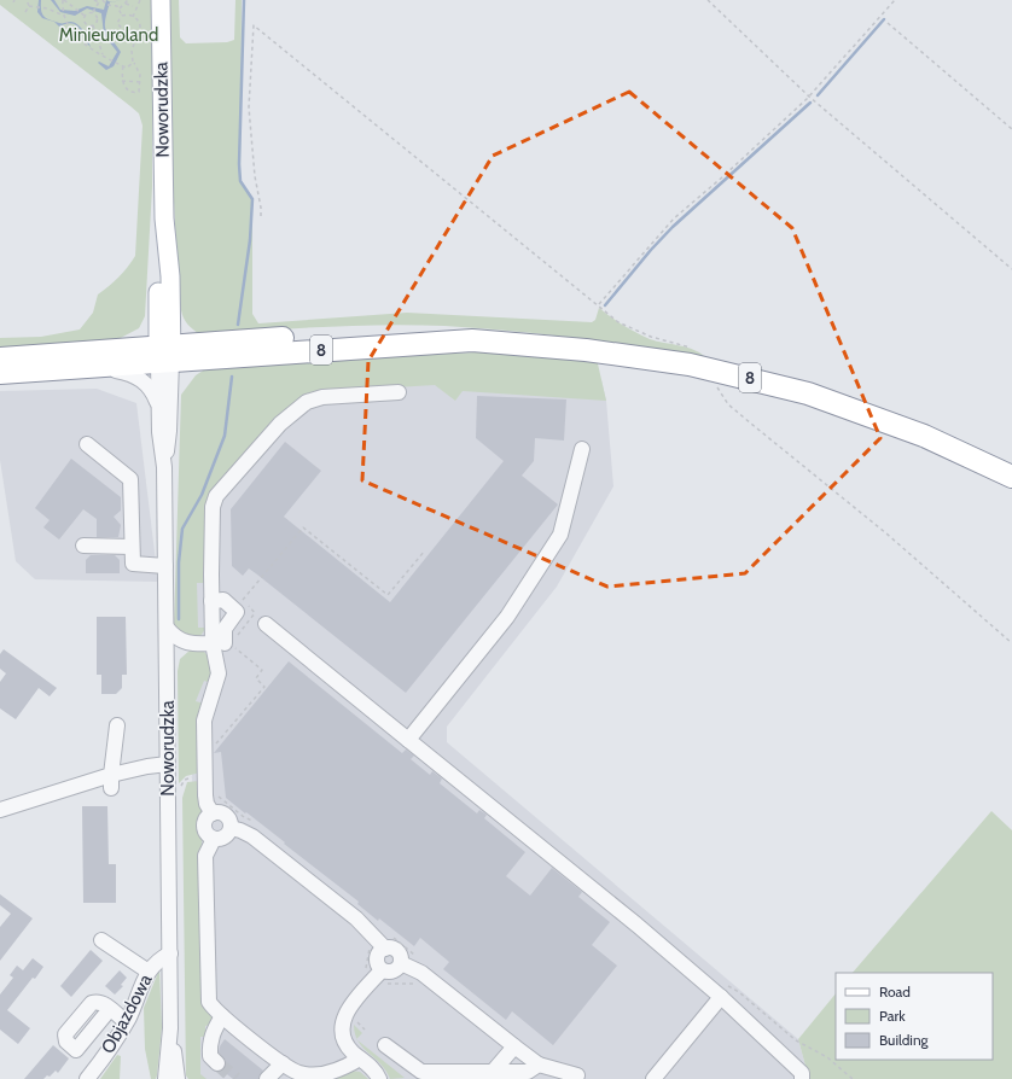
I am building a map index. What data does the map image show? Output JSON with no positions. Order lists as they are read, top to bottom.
{
  "streets": {
    "highway": ["8"],
    "main road": ["Noworudzka"],
    "street": ["Objazdowa"]
  },
  "crossings": [
    ["Noworudzka", "8"],
    ["Noworudzka", "Objazdowa"]
  ],
  "parks": ["Minieuroland"],
  "legend": ["Road", "Park", "Building"]
}
